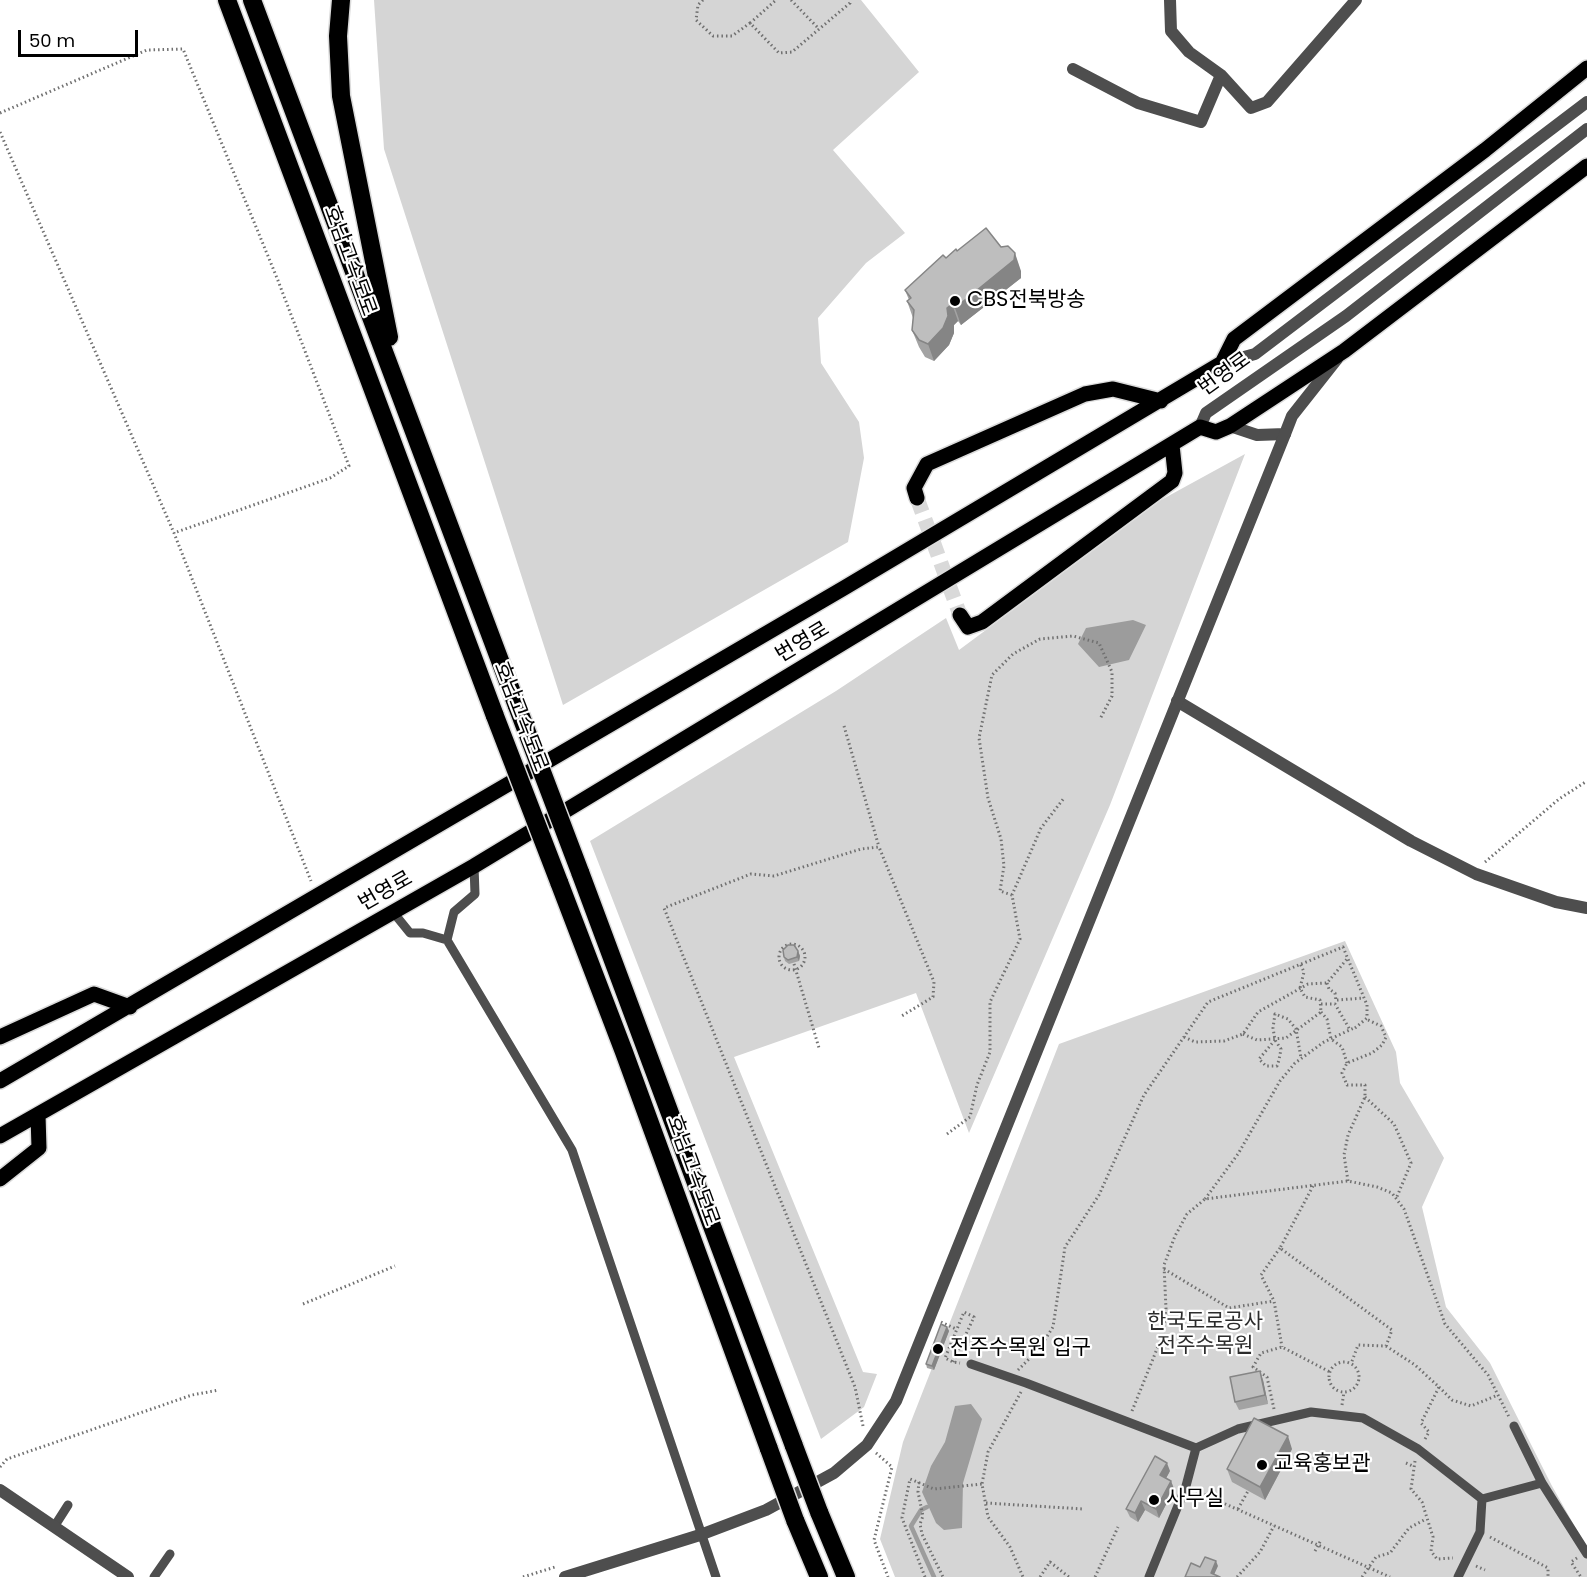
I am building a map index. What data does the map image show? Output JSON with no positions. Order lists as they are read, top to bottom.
{
  "streets": {
    "highway": ["호남고속도로"],
    "main road": ["번영로"]
  },
  "parks": ["한국도로공사 전주수목원"],
  "places": [
    "CBS전북방송",
    "전주수목원 입구",
    "교육홍보관",
    "사무실"
  ],
  "scale_bar": "50 m"
}
